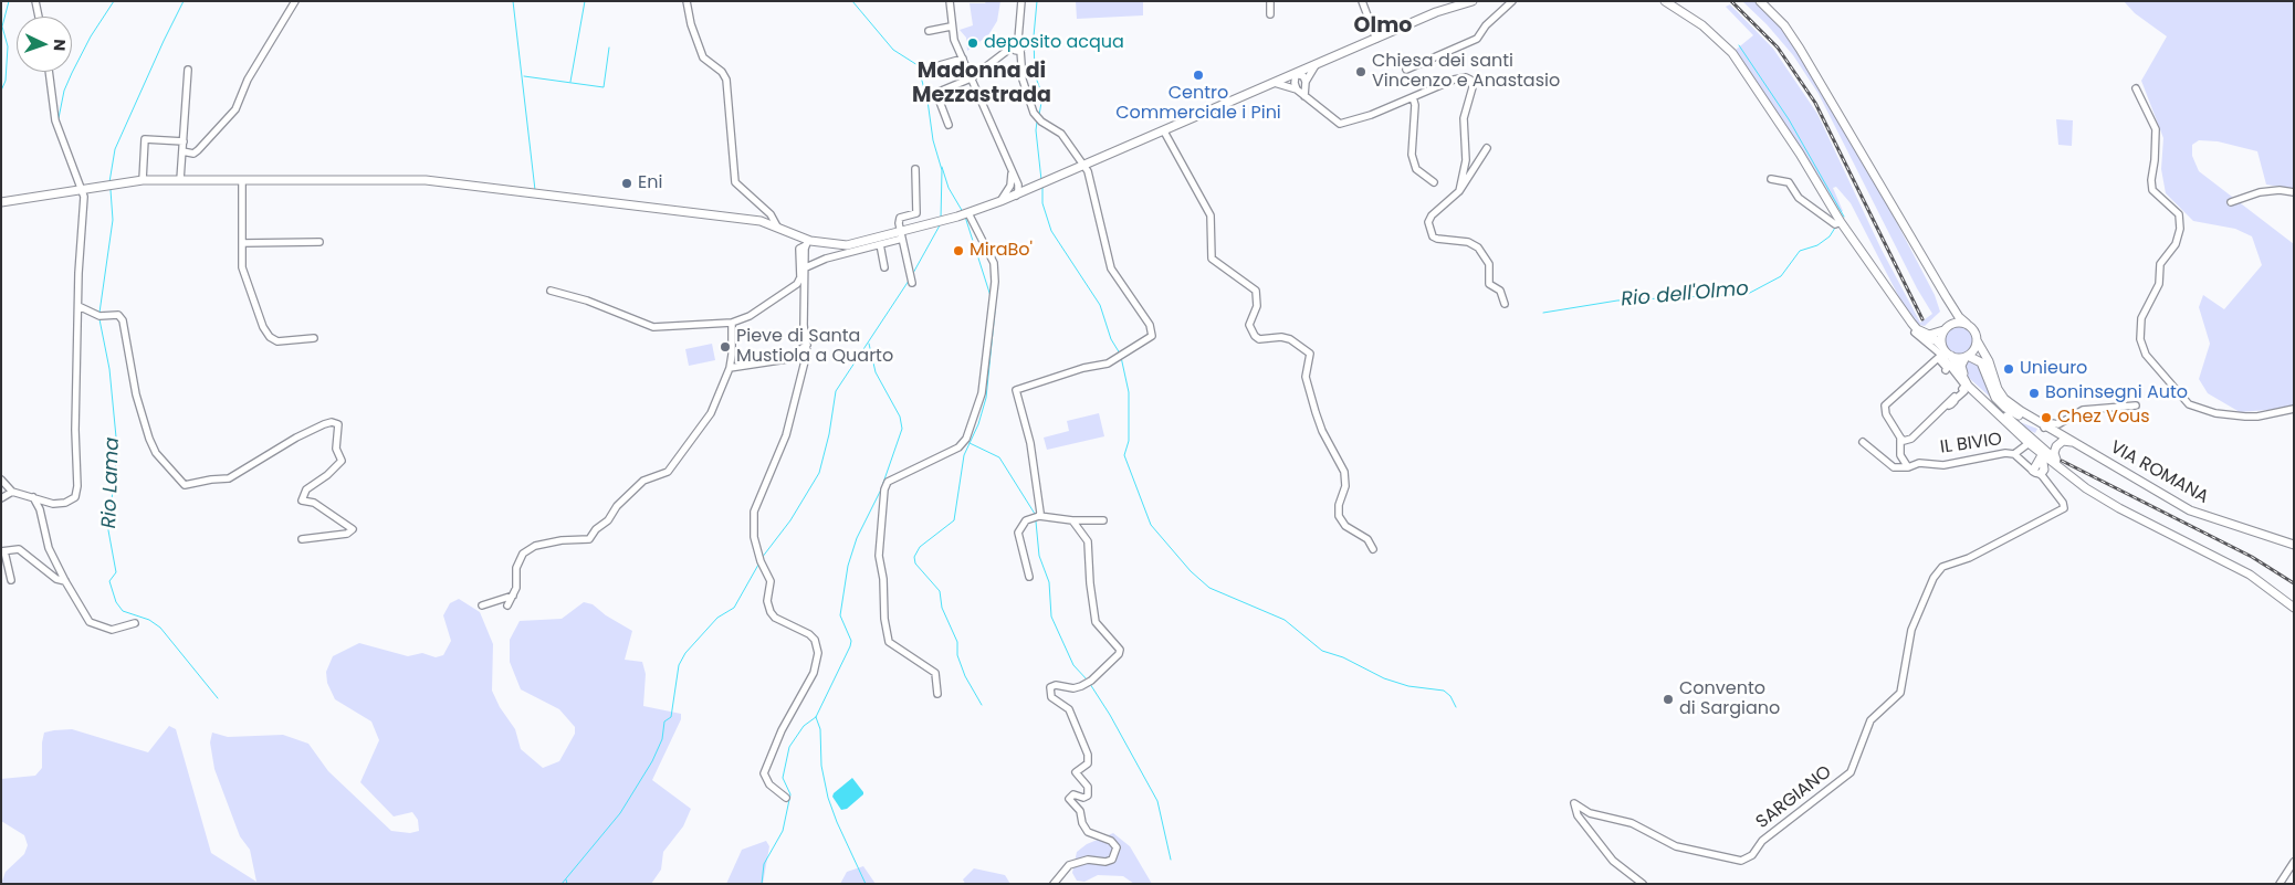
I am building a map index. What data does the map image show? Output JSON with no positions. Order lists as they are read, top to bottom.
{
  "streets": {
    "main road": ["VIA ROMANA"],
    "street": ["IL BIVIO", "SARGIANO"]
  },
  "crossings": [
    ["IL BIVIO", "SARGIANO"]
  ],
  "districts": ["Olmo", "Madonna di Mezzastrada"],
  "water": ["Rio dell'Olmo", "Rio Lama"],
  "places": [
    "deposito acqua",
    "Chiesa dei santi Vincenzo e Anastasio",
    "Centro Commerciale i Pini",
    "Eni",
    "MiraBo'",
    "Pieve di Santa Mustiola a Quarto",
    "Unieuro",
    "Boninsegni Auto",
    "Chez Vous",
    "Convento di Sargiano"
  ],
  "north": "right"
}
